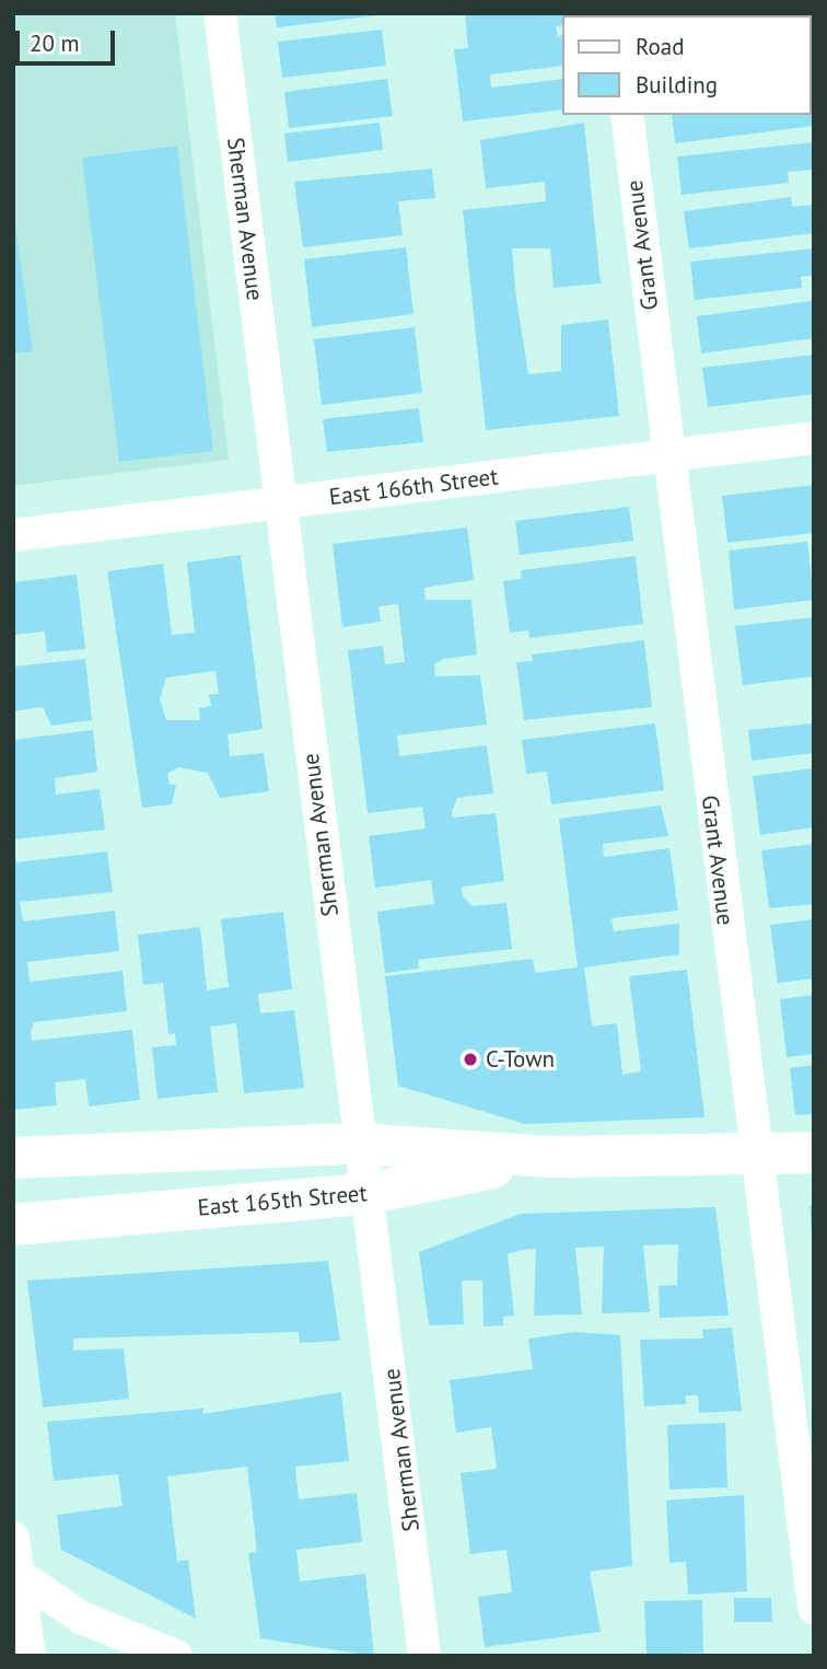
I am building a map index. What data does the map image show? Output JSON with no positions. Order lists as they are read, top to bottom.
{
  "streets": {
    "street": [
      "Sherman Avenue",
      "Grant Avenue",
      "East 166th Street",
      "East 165th Street"
    ]
  },
  "crossings": [
    ["Sherman Avenue", "East 166th Street"],
    ["Sherman Avenue", "East 165th Street"],
    ["Grant Avenue", "East 166th Street"],
    ["Grant Avenue", "East 165th Street"]
  ],
  "places": ["C-Town"],
  "legend": ["Road", "Building"],
  "scale_bar": "20 m"
}
